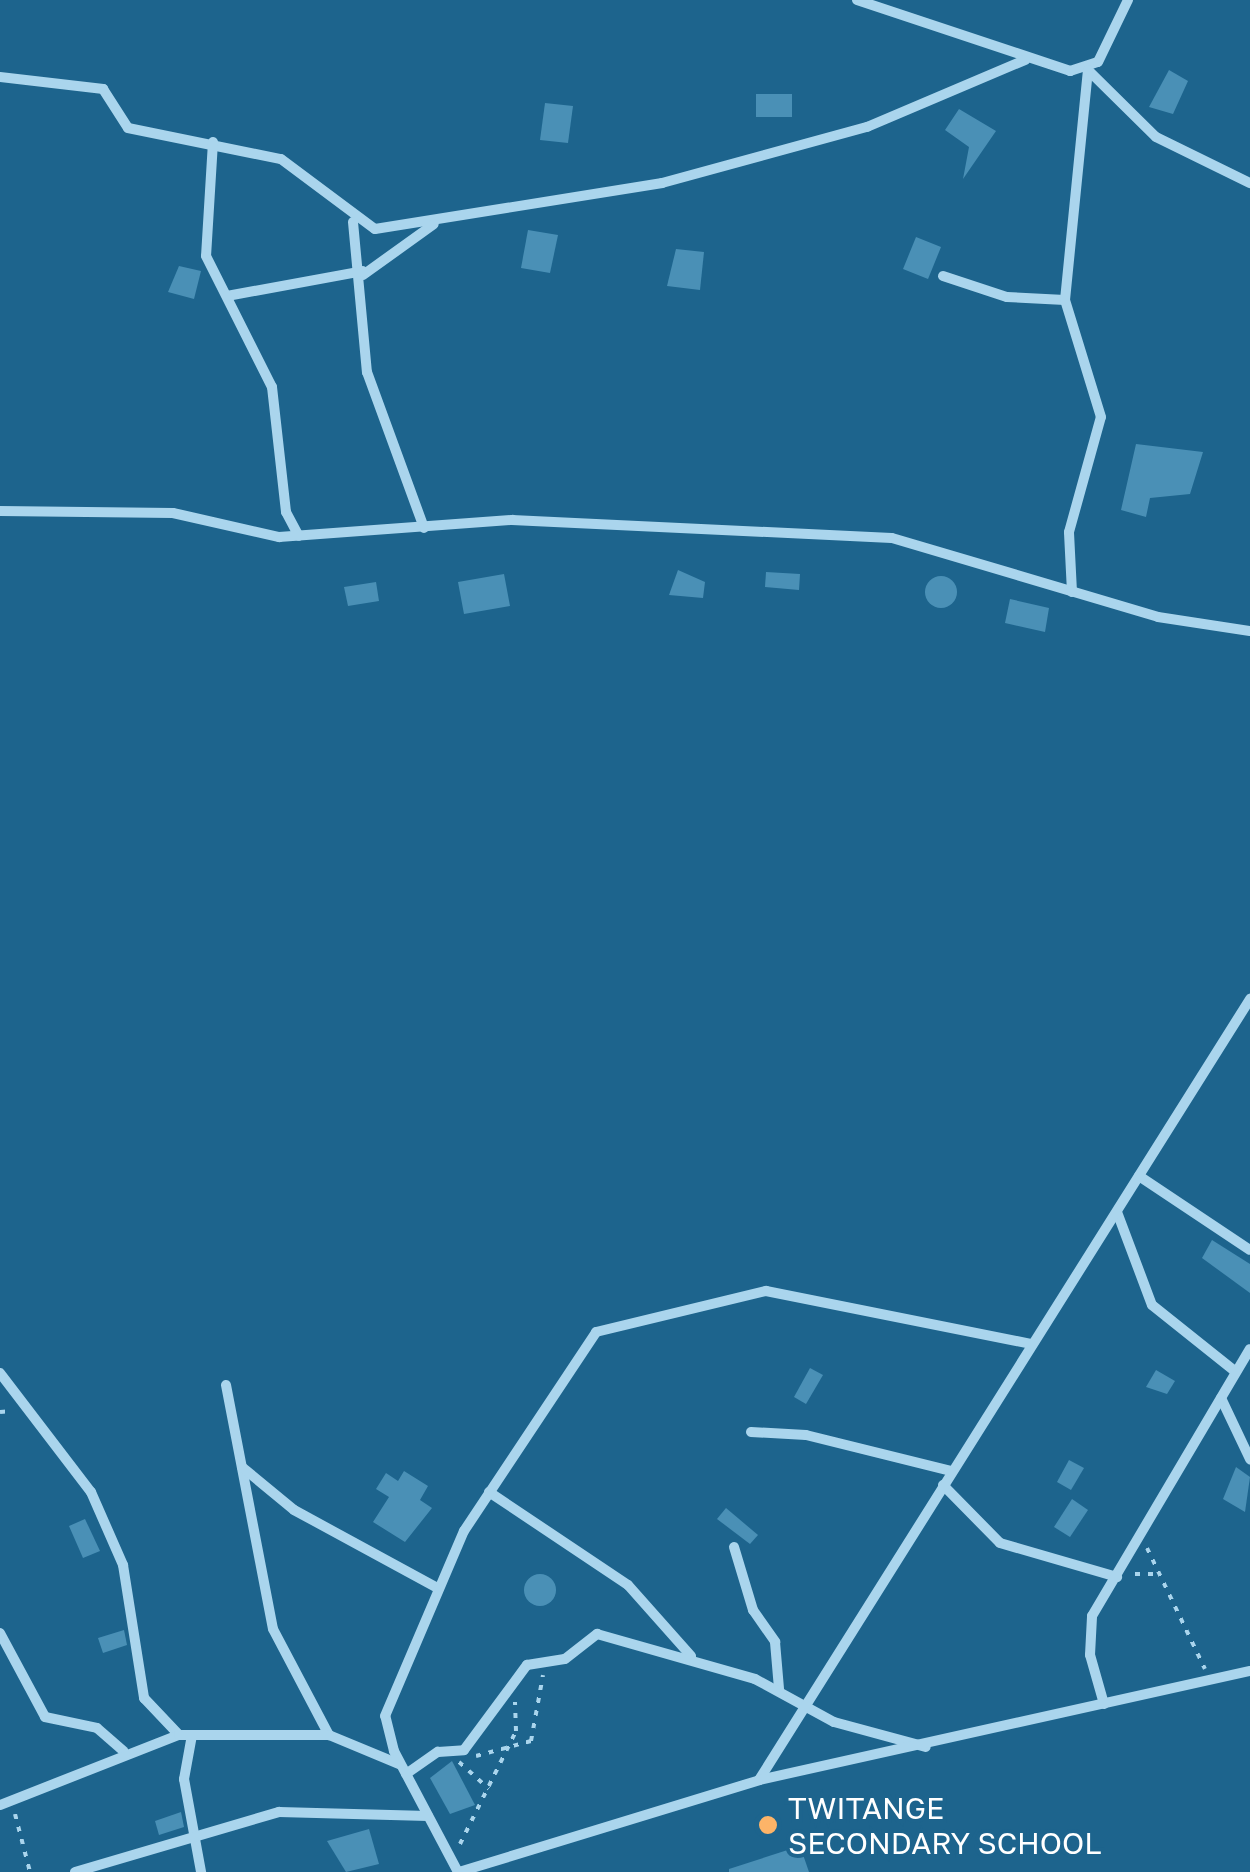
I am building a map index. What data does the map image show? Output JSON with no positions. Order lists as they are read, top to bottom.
{
  "places": ["TWITANGE SECONDARY SCHOOL"]
}
